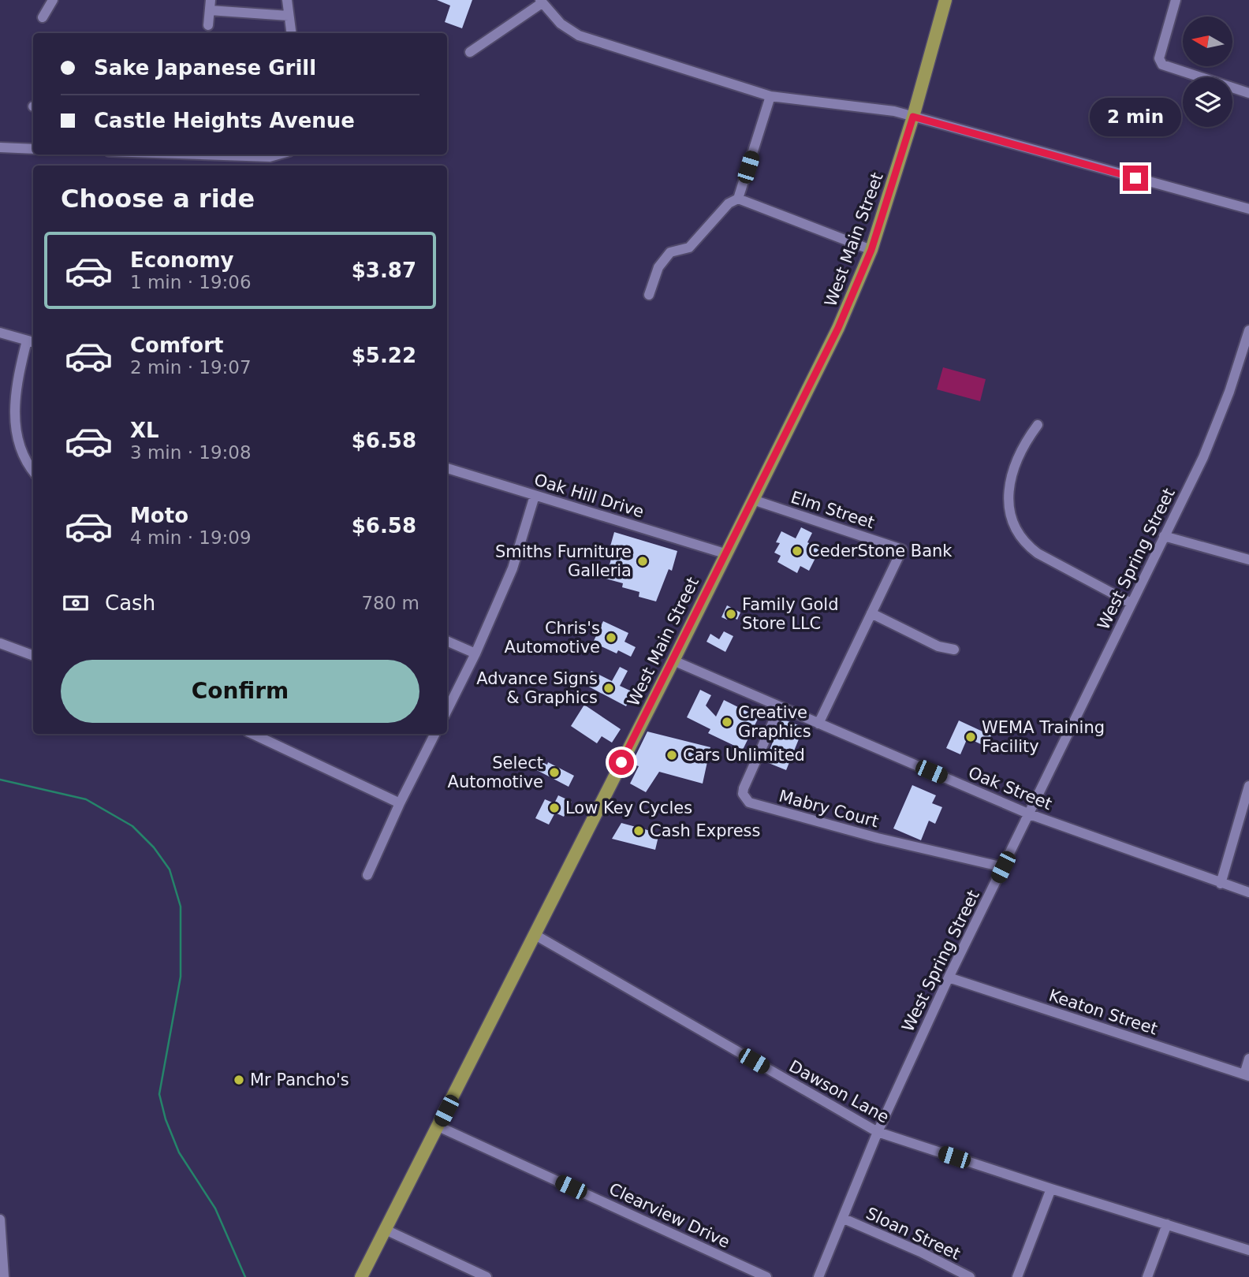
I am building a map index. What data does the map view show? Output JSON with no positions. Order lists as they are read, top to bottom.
{
  "streets": {
    "main road": ["West Main Street"],
    "street": [
      "Oak Hill Drive",
      "Elm Street",
      "West Spring Street",
      "Oak Street",
      "Mabry Court",
      "Keaton Street",
      "Dawson Lane",
      "Clearview Drive",
      "Sloan Street"
    ]
  },
  "crossings": [
    ["West Main Street", "Oak Hill Drive"],
    ["West Main Street", "Elm Street"],
    ["West Main Street", "Oak Street"],
    ["West Main Street", "Dawson Lane"],
    ["West Main Street", "Clearview Drive"],
    ["West Spring Street", "Oak Street"],
    ["West Spring Street", "Mabry Court"],
    ["West Spring Street", "Keaton Street"],
    ["West Spring Street", "Dawson Lane"],
    ["West Spring Street", "Sloan Street"],
    ["Oak Street", "Mabry Court"]
  ],
  "places": [
    "CederStone Bank",
    "Smiths Furniture Galleria",
    "Family Gold Store LLC",
    "Chris's Automotive",
    "Advance Signs & Graphics",
    "Creative Graphics",
    "WEMA Training Facility",
    "Cars Unlimited",
    "Select Automotive",
    "Low Key Cycles",
    "Cash Express",
    "Mr Pancho's"
  ],
  "north": "left",
  "page": {
    "banner": ["Sake Japanese Grill", "Castle Heights Avenue"],
    "bubble": "2 min",
    "heading": "Choose a ride",
    "list": [
      {
        "name": "Economy",
        "note": "1 min · 19:06",
        "value": "$3.87"
      },
      {
        "name": "Comfort",
        "note": "2 min · 19:07",
        "value": "$5.22"
      },
      {
        "name": "XL",
        "note": "3 min · 19:08",
        "value": "$6.58"
      },
      {
        "name": "Moto",
        "note": "4 min · 19:09",
        "value": "$6.58"
      }
    ],
    "pay": ["Cash", "780 m"],
    "buttons": "Confirm"
  }
}
